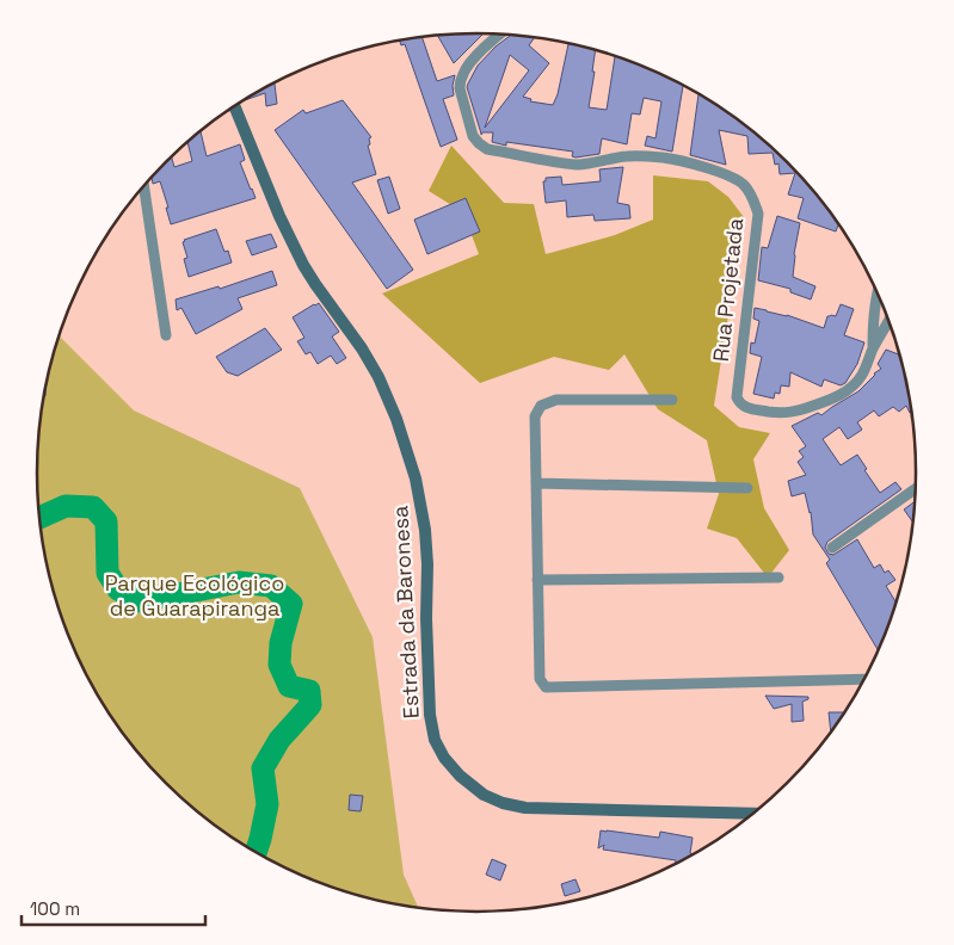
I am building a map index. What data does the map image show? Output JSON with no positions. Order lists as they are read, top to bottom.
{
  "streets": {
    "main road": ["Estrada da Baronesa"],
    "street": ["Rua Projetada"]
  },
  "parks": ["Parque Ecológico de Guarapiranga"],
  "scale_bar": "100 m"
}
